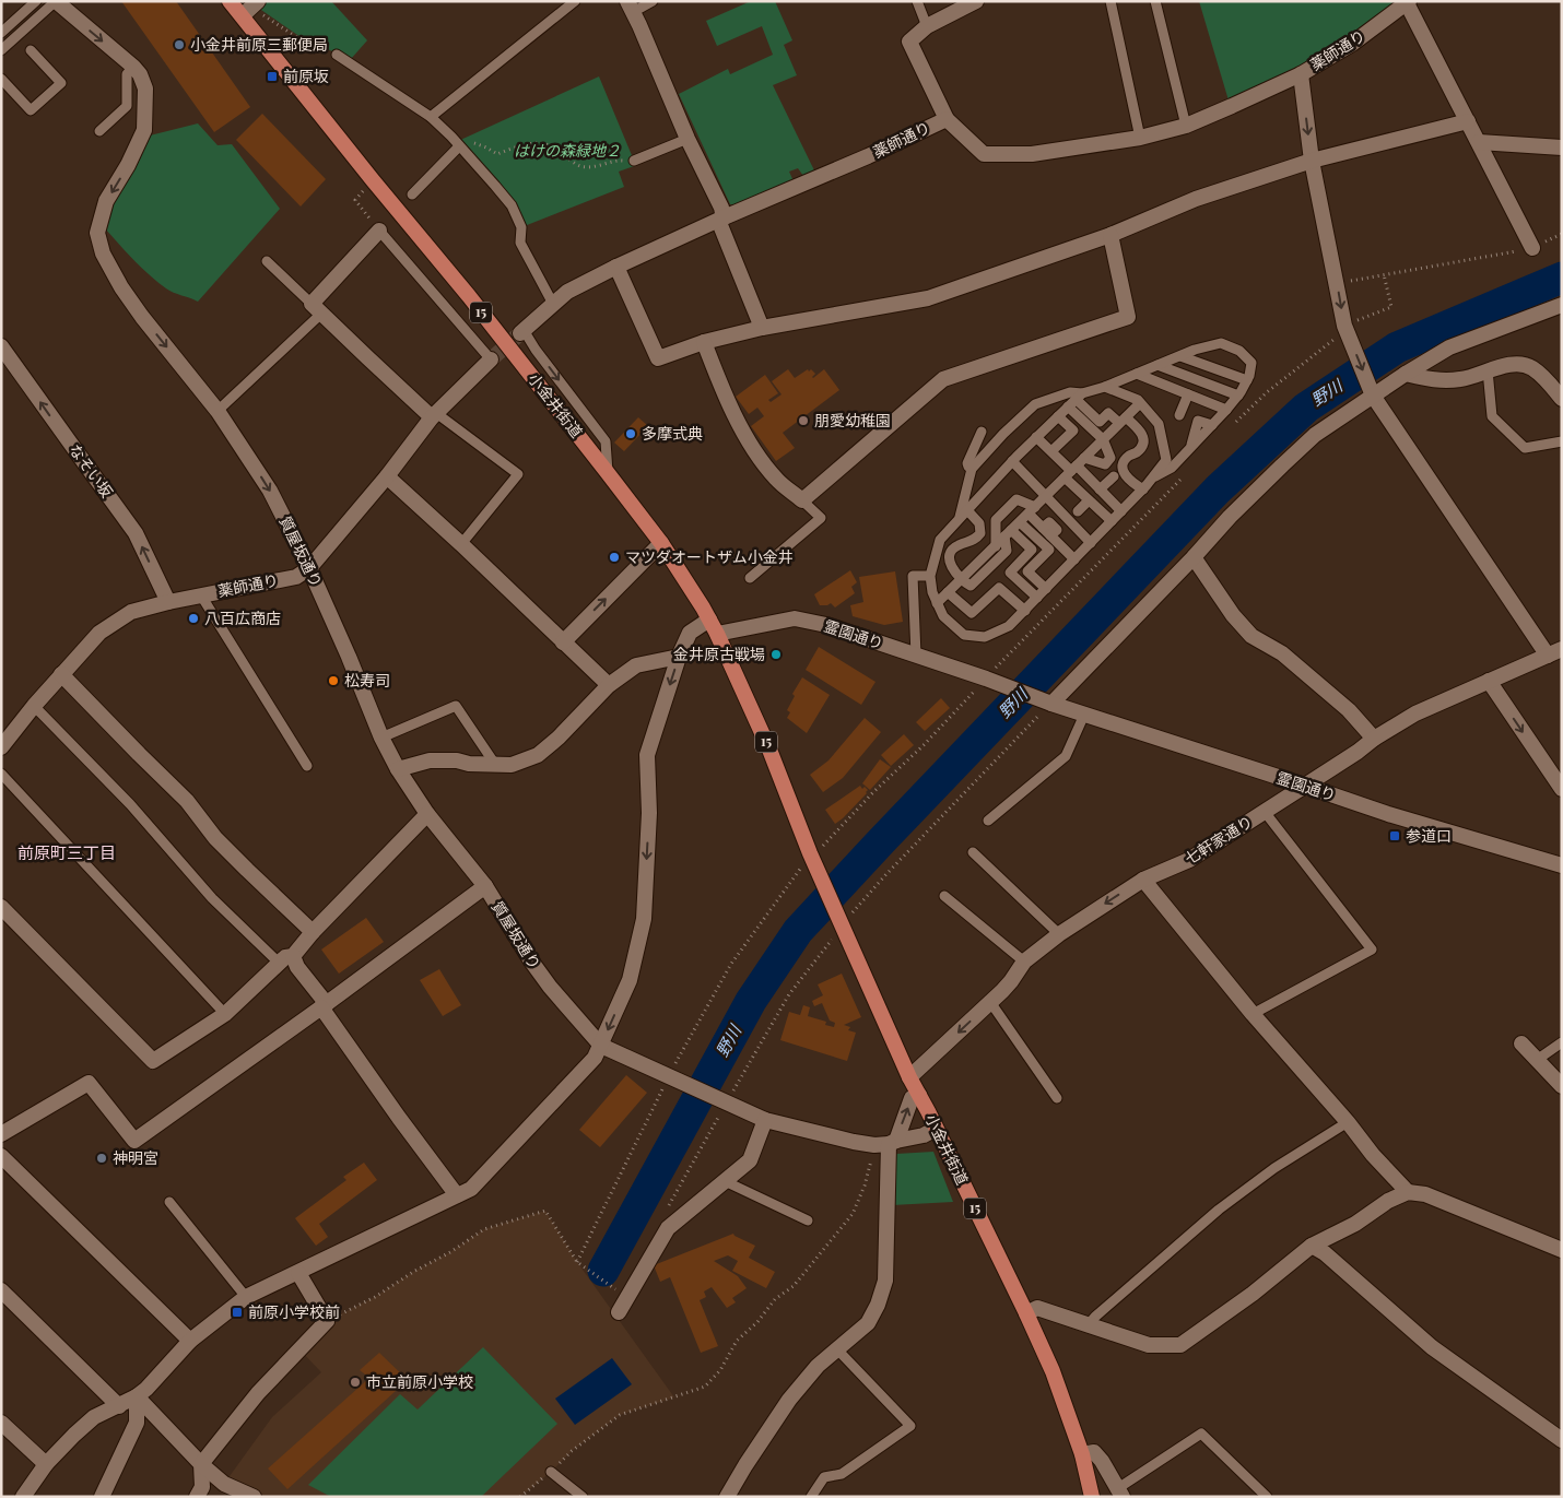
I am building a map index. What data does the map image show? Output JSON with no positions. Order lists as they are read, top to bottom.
{
  "streets": {
    "main road": ["15", "小金井街道"],
    "street": [
      "薬師通り",
      "なそい坂",
      "質屋坂通り",
      "霊園通り",
      "七軒家通り"
    ]
  },
  "crossings": [
    ["薬師通り", "なそい坂"],
    ["薬師通り", "質屋坂通り"],
    ["15", "小金井街道"],
    ["小金井街道", "霊園通り"],
    ["小金井街道", "七軒家通り"],
    ["霊園通り", "七軒家通り"]
  ],
  "one_way": ["なそい坂", "質屋坂通り"],
  "districts": ["前原町三丁目"],
  "water": ["野川"],
  "parks": ["はけの森緑地２"],
  "places": {
    "other": [
      "小金井前原三郵便局",
      "朋愛幼稚園",
      "多摩式典",
      "マツダオートザム小金井",
      "八百広商店",
      "金井原古戦場",
      "松寿司",
      "神明宮",
      "市立前原小学校"
    ],
    "transit": ["前原坂", "参道口", "前原小学校前"]
  }
}
